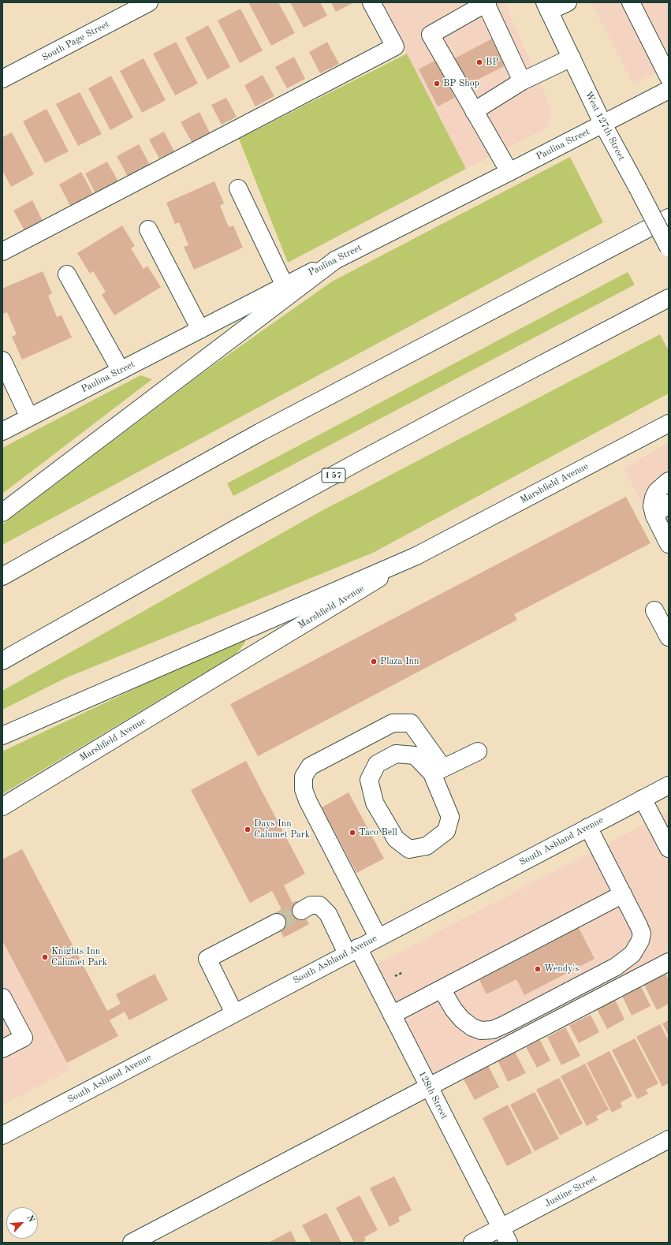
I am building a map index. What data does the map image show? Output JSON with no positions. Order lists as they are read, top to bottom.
{
  "streets": {
    "main road": [
      "South Page Street",
      "West 127th Street",
      "Paulina Street",
      "I 57",
      "Marshfield Avenue",
      "South Ashland Avenue",
      "128th Street",
      "Justine Street"
    ]
  },
  "crossings": [
    ["West 127th Street", "Paulina Street"],
    ["South Ashland Avenue", "128th Street"],
    ["128th Street", "Justine Street"]
  ],
  "places": [
    "BP",
    "BP Shop",
    "Plaza Inn",
    "Days Inn Calumet Park",
    "Taco Bell",
    "Knights Inn Calumet Park",
    "Wendy's"
  ],
  "north": "top right"
}
